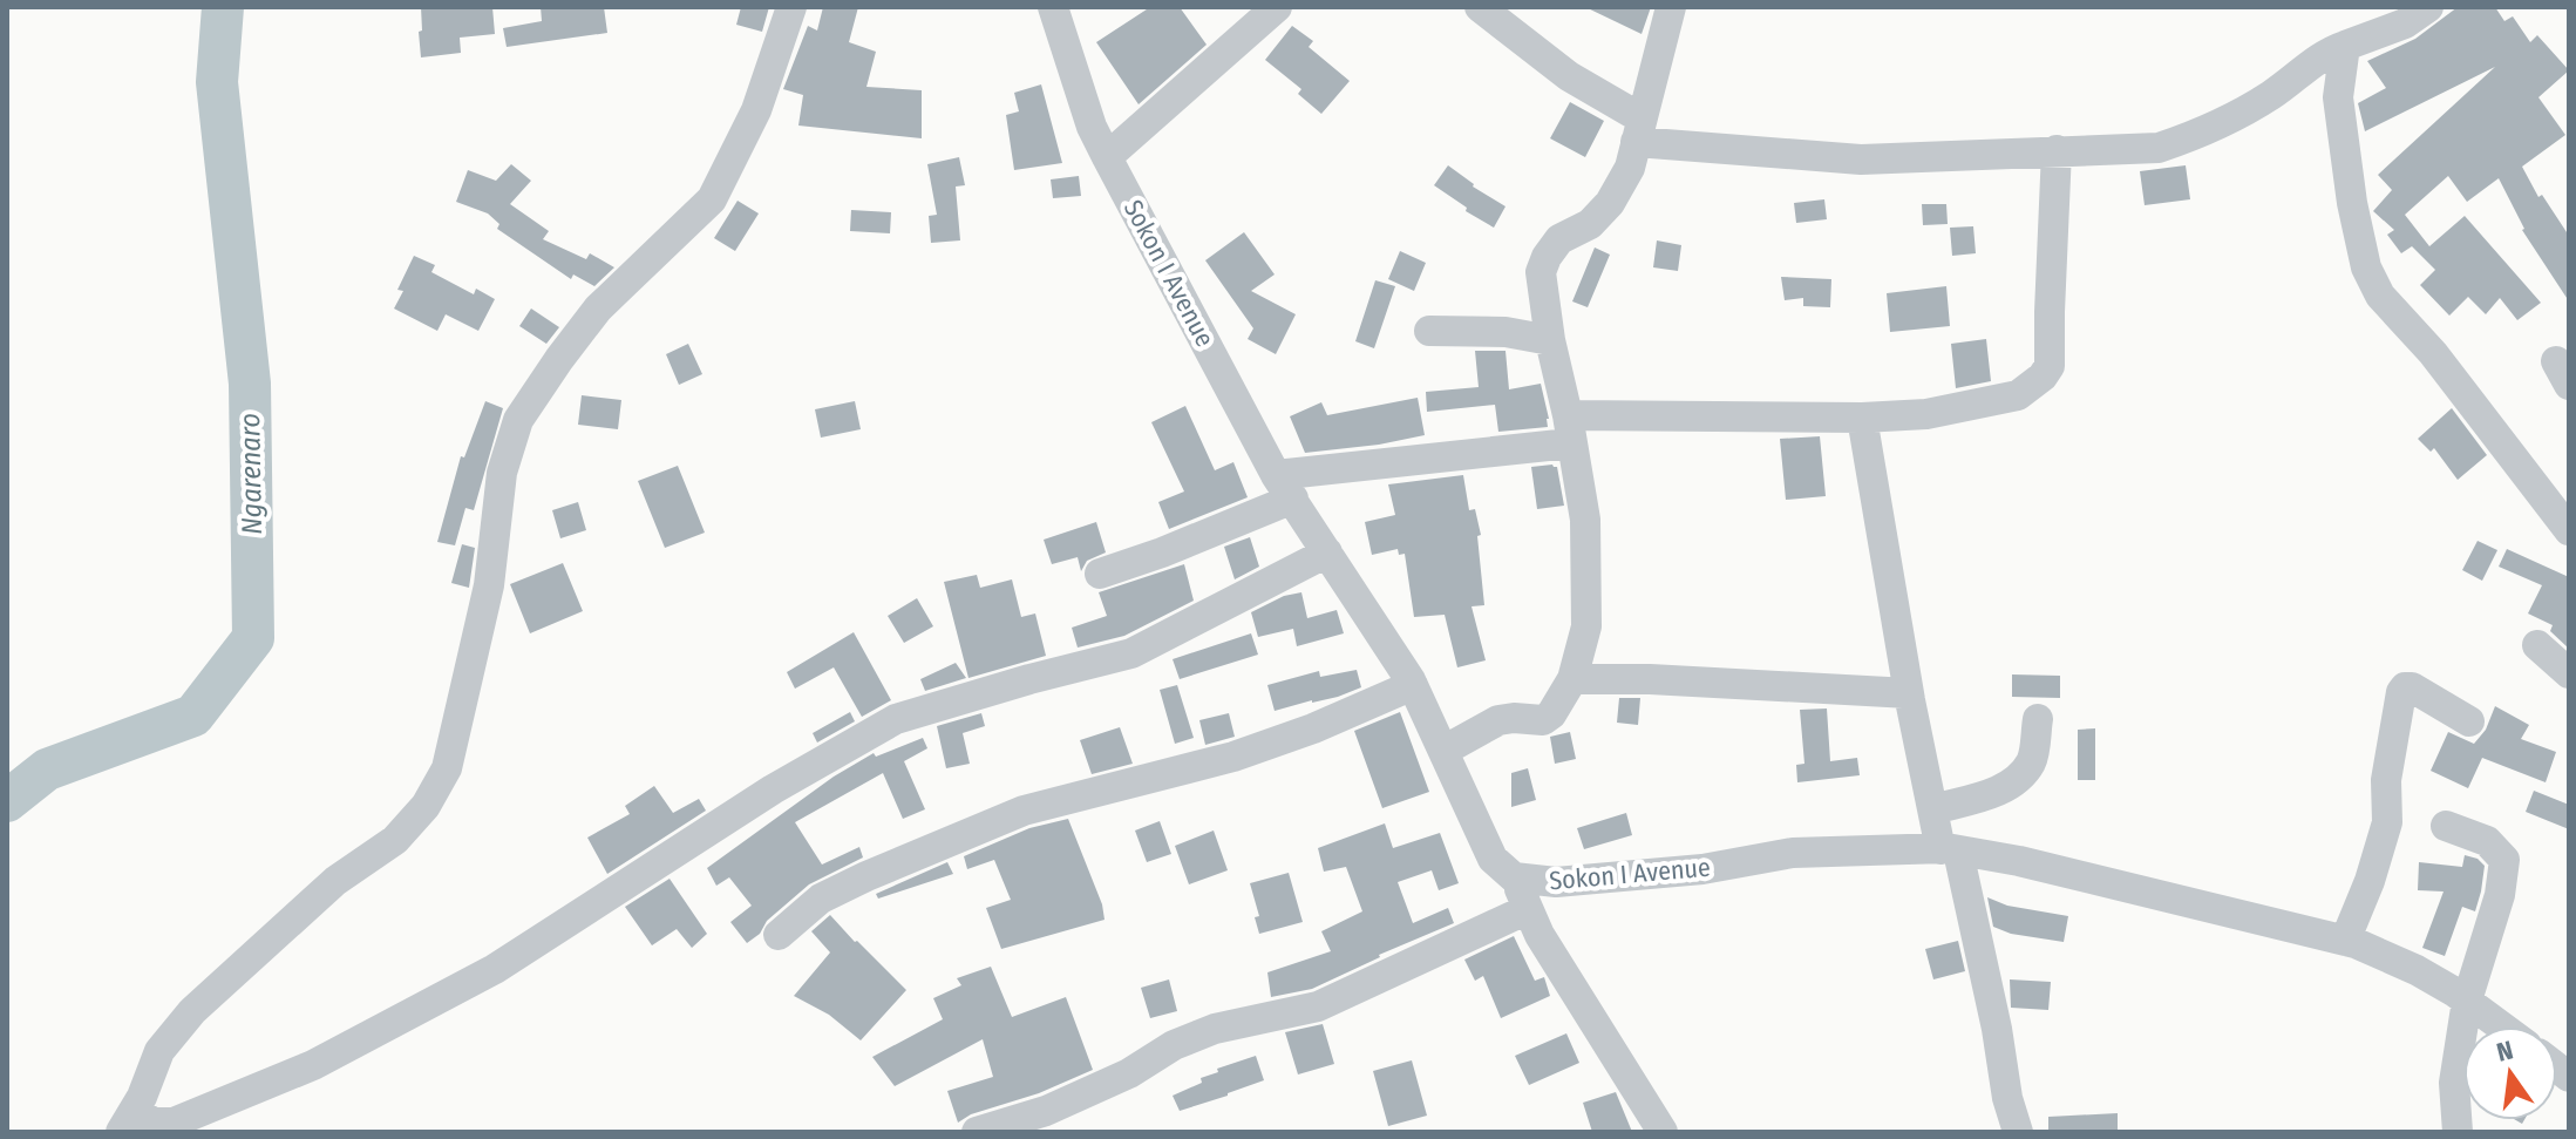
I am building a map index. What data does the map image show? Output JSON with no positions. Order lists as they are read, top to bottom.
{
  "streets": {
    "street": ["Sokon I Avenue"]
  },
  "water": ["Ngarenaro"],
  "north": "top"
}
